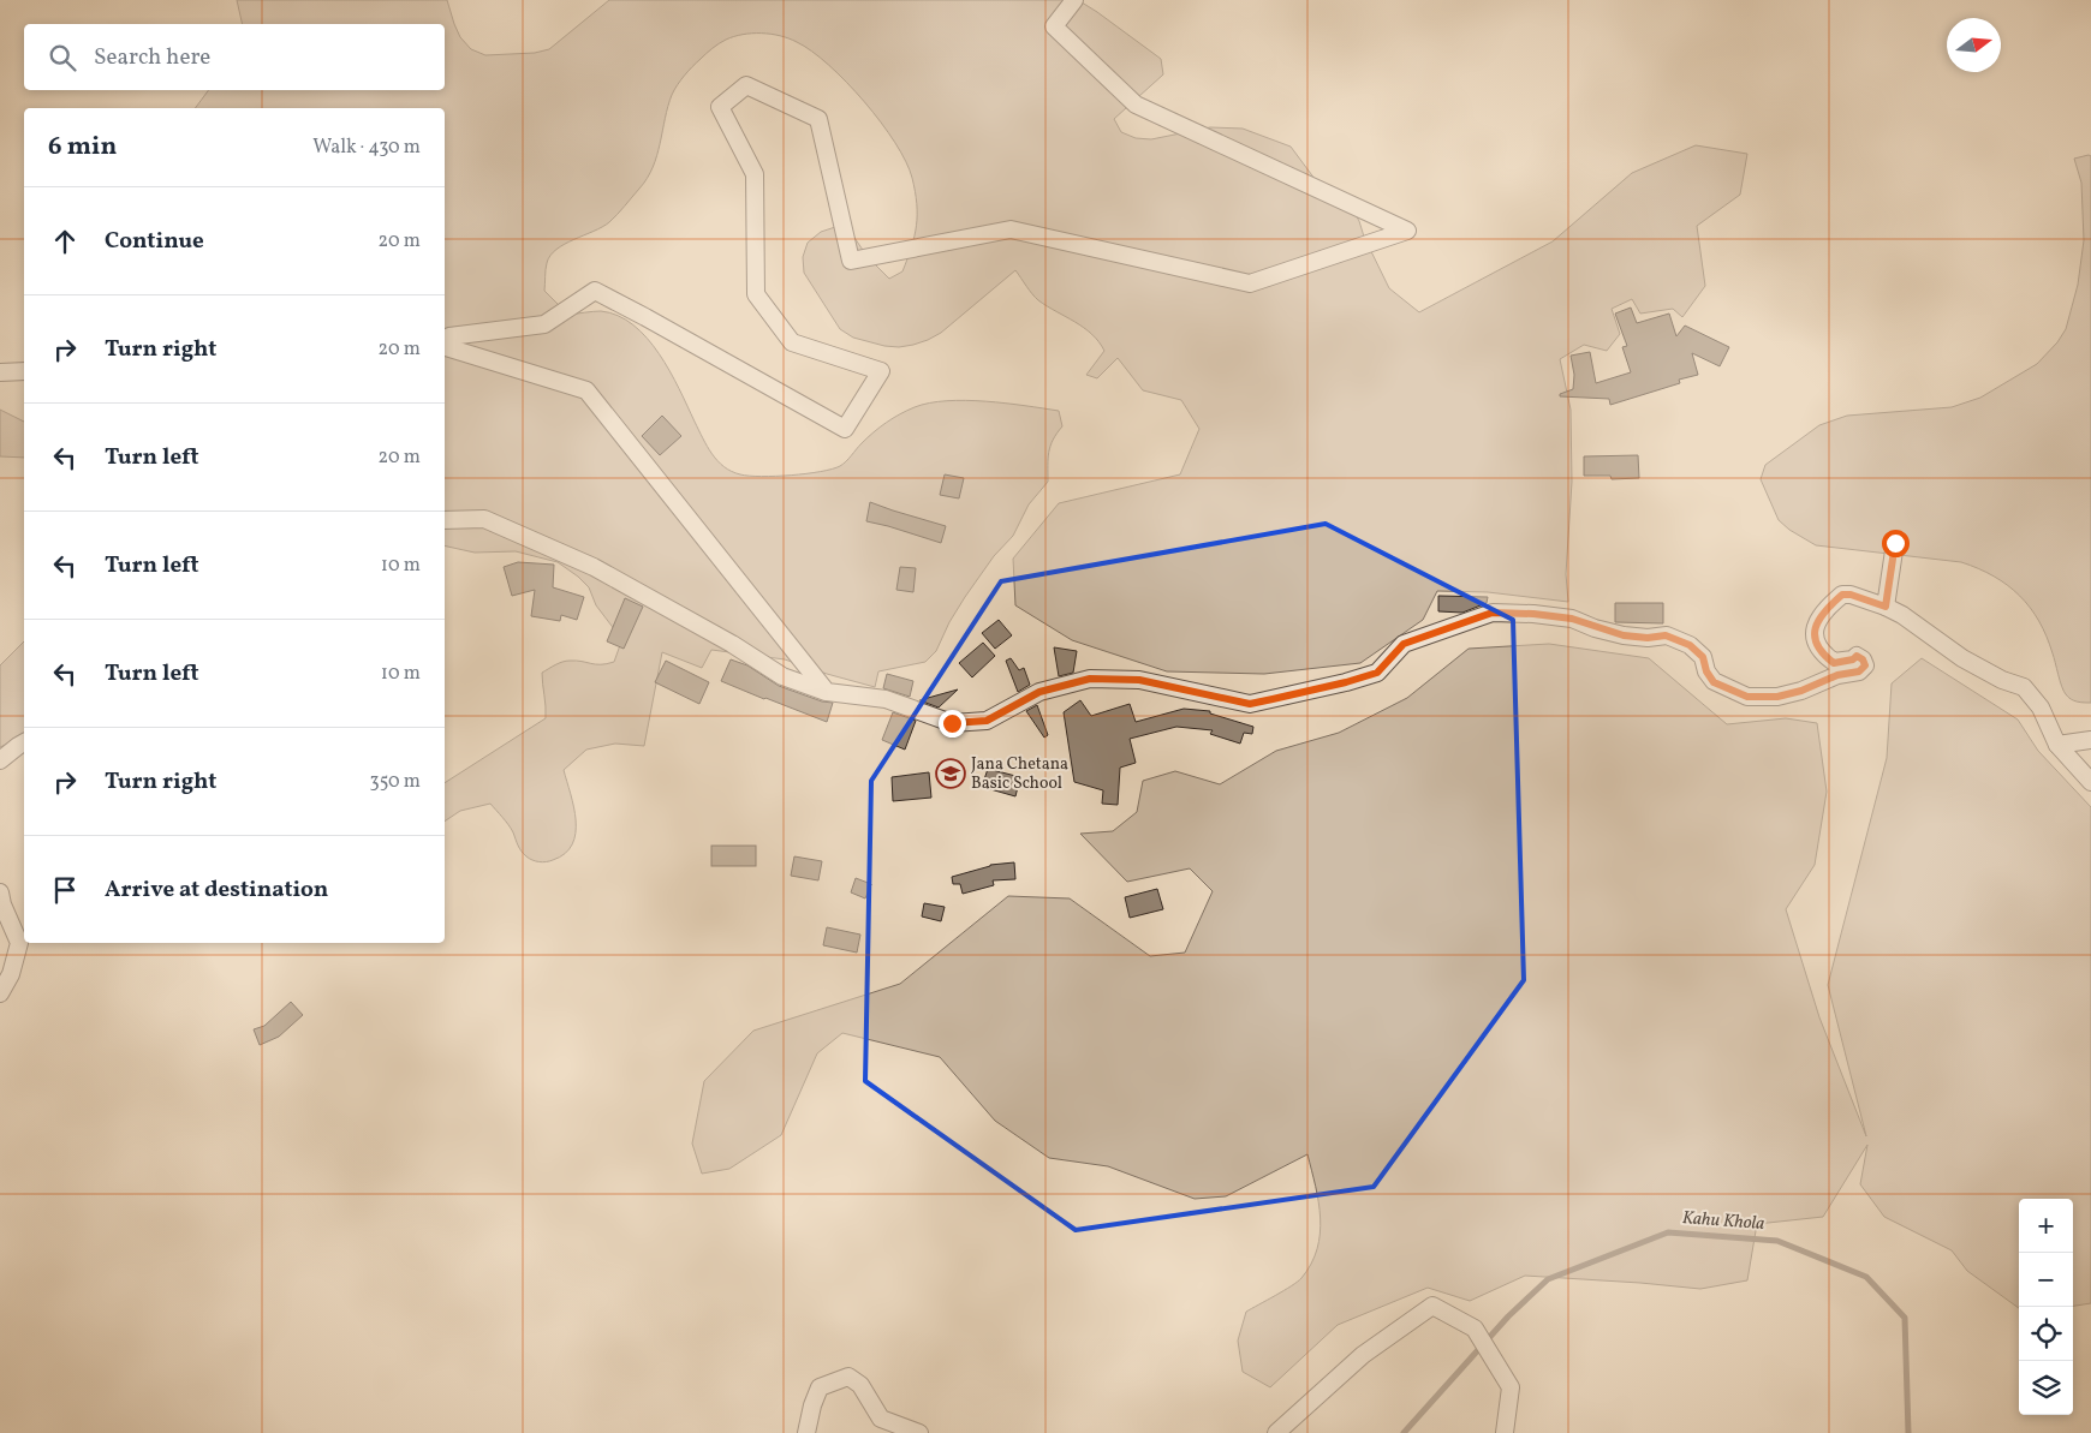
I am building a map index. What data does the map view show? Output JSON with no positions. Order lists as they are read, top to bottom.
{
  "water": ["Kahu Khola"],
  "places": {
    "school or university": ["Jana Chetana Basic School"]
  },
  "north": "right",
  "page": {
    "search": "Search here",
    "heading": ["6 min", "Walk · 430 m"],
    "list": [
      ["Continue", "20 m"],
      ["Turn right", "20 m"],
      ["Turn left", "20 m"],
      ["Turn left", "10 m"],
      ["Turn left", "10 m"],
      ["Turn right", "350 m"],
      "Arrive at destination"
    ],
    "map_buttons": ["+", "−"]
  }
}
